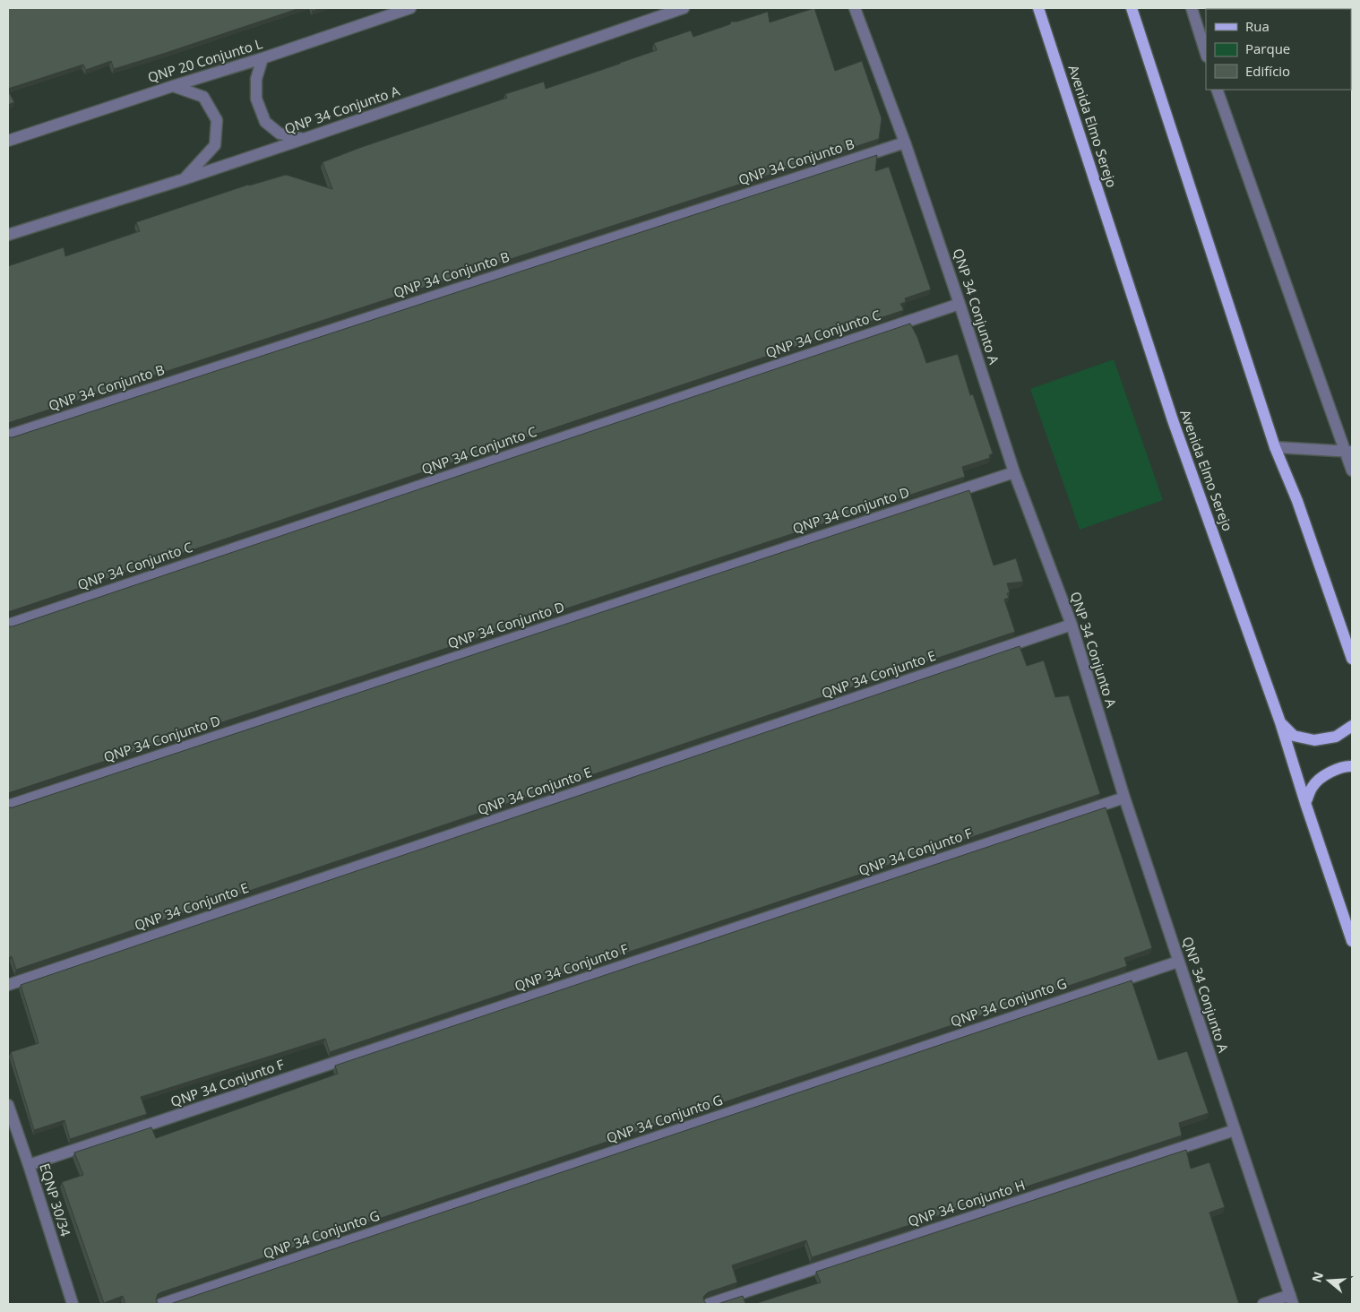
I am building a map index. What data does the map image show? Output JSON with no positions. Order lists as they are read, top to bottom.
{
  "streets": {
    "main road": ["Avenida Elmo Serejo"],
    "street": [
      "QNP 20 Conjunto L",
      "QNP 34 Conjunto A",
      "QNP 34 Conjunto B",
      "QNP 34 Conjunto C",
      "QNP 34 Conjunto D",
      "QNP 34 Conjunto E",
      "QNP 34 Conjunto F",
      "QNP 34 Conjunto G",
      "EQNP 30/34",
      "QNP 34 Conjunto H"
    ]
  },
  "crossings": [
    ["QNP 34 Conjunto A", "QNP 34 Conjunto B"],
    ["QNP 34 Conjunto A", "QNP 34 Conjunto C"],
    ["QNP 34 Conjunto A", "QNP 34 Conjunto D"],
    ["QNP 34 Conjunto A", "QNP 34 Conjunto E"],
    ["QNP 34 Conjunto A", "QNP 34 Conjunto F"],
    ["QNP 34 Conjunto A", "QNP 34 Conjunto G"],
    ["QNP 34 Conjunto A", "QNP 34 Conjunto H"],
    ["QNP 34 Conjunto F", "EQNP 30/34"]
  ],
  "legend": ["Rua", "Parque", "Edifício"],
  "north": "left"
}
